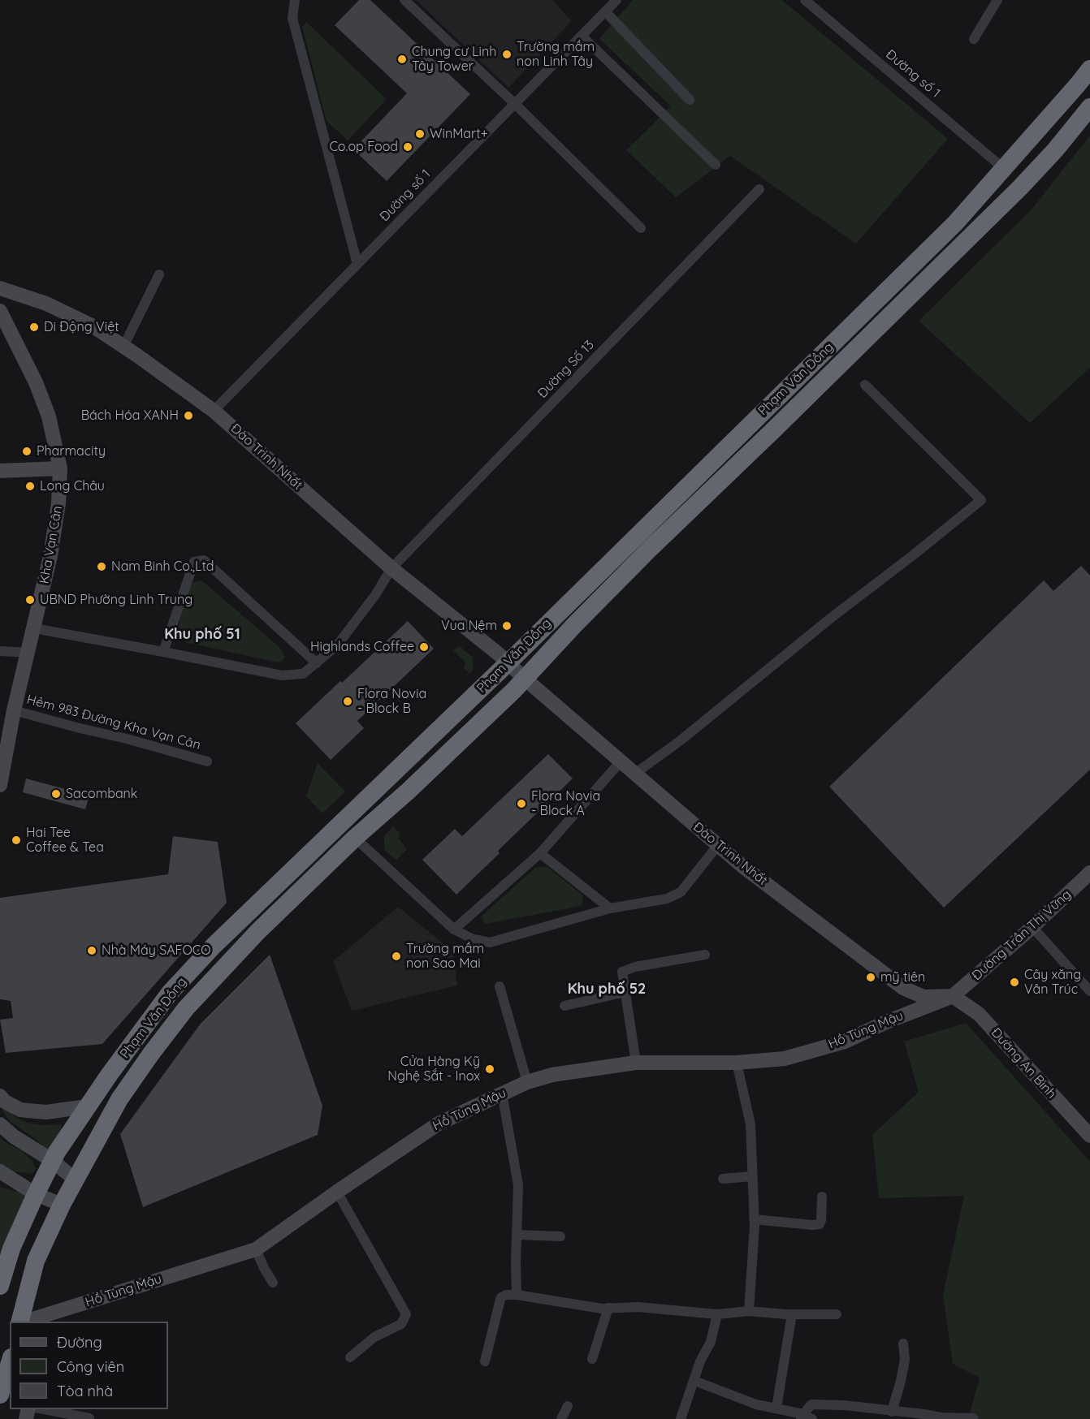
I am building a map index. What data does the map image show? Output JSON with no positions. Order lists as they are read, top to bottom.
{
  "streets": {
    "highway": ["Phạm Văn Đồng"],
    "street": [
      "Đường số 1",
      "Đường Số 13",
      "Đào Trinh Nhất",
      "Kha Vạn Cân",
      "Hẻm 983 Đường Kha Vạn Cân",
      "Đường Trần Thị Vững",
      "Hồ Tùng Mậu",
      "Đường An Bình"
    ]
  },
  "crossings": [
    ["Đường số 1", "Phạm Văn Đồng"],
    ["Đường số 1", "Đào Trinh Nhất"],
    ["Đường Số 13", "Đào Trinh Nhất"],
    ["Đường Số 13", "Kha Vạn Cân"],
    ["Phạm Văn Đồng", "Đào Trinh Nhất"],
    ["Đào Trinh Nhất", "Đường Trần Thị Vững"],
    ["Đào Trinh Nhất", "Hồ Tùng Mậu"],
    ["Đào Trinh Nhất", "Đường An Bình"],
    ["Kha Vạn Cân", "Hẻm 983 Đường Kha Vạn Cân"],
    ["Đường Trần Thị Vững", "Hồ Tùng Mậu"],
    ["Đường Trần Thị Vững", "Đường An Bình"],
    ["Hồ Tùng Mậu", "Đường An Bình"]
  ],
  "districts": ["Khu phố 51", "Khu phố 52"],
  "places": [
    "Trường mầm non Linh Tây",
    "Chung cư Linh Tây Tower",
    "WinMart+",
    "Co.op Food",
    "Di Động Việt",
    "Bách Hóa XANH",
    "Pharmacity",
    "Long Châu",
    "Nam Binh Co.,Ltd",
    "UBND Phường Linh Trung",
    "Vua Nệm",
    "Highlands Coffee",
    "Flora Novia - Block B",
    "Sacombank",
    "Flora Novia - Block A",
    "Hai Tee Coffee & Tea",
    "Nhà Máy SAFOCO",
    "Trường mầm non Sao Mai",
    "mỹ tiên",
    "Cây xăng Vân Trúc",
    "Cửa Hàng Kỹ Nghệ Sắt - Inox"
  ],
  "legend": ["Đường", "Công viên", "Tòa nhà"]
}
